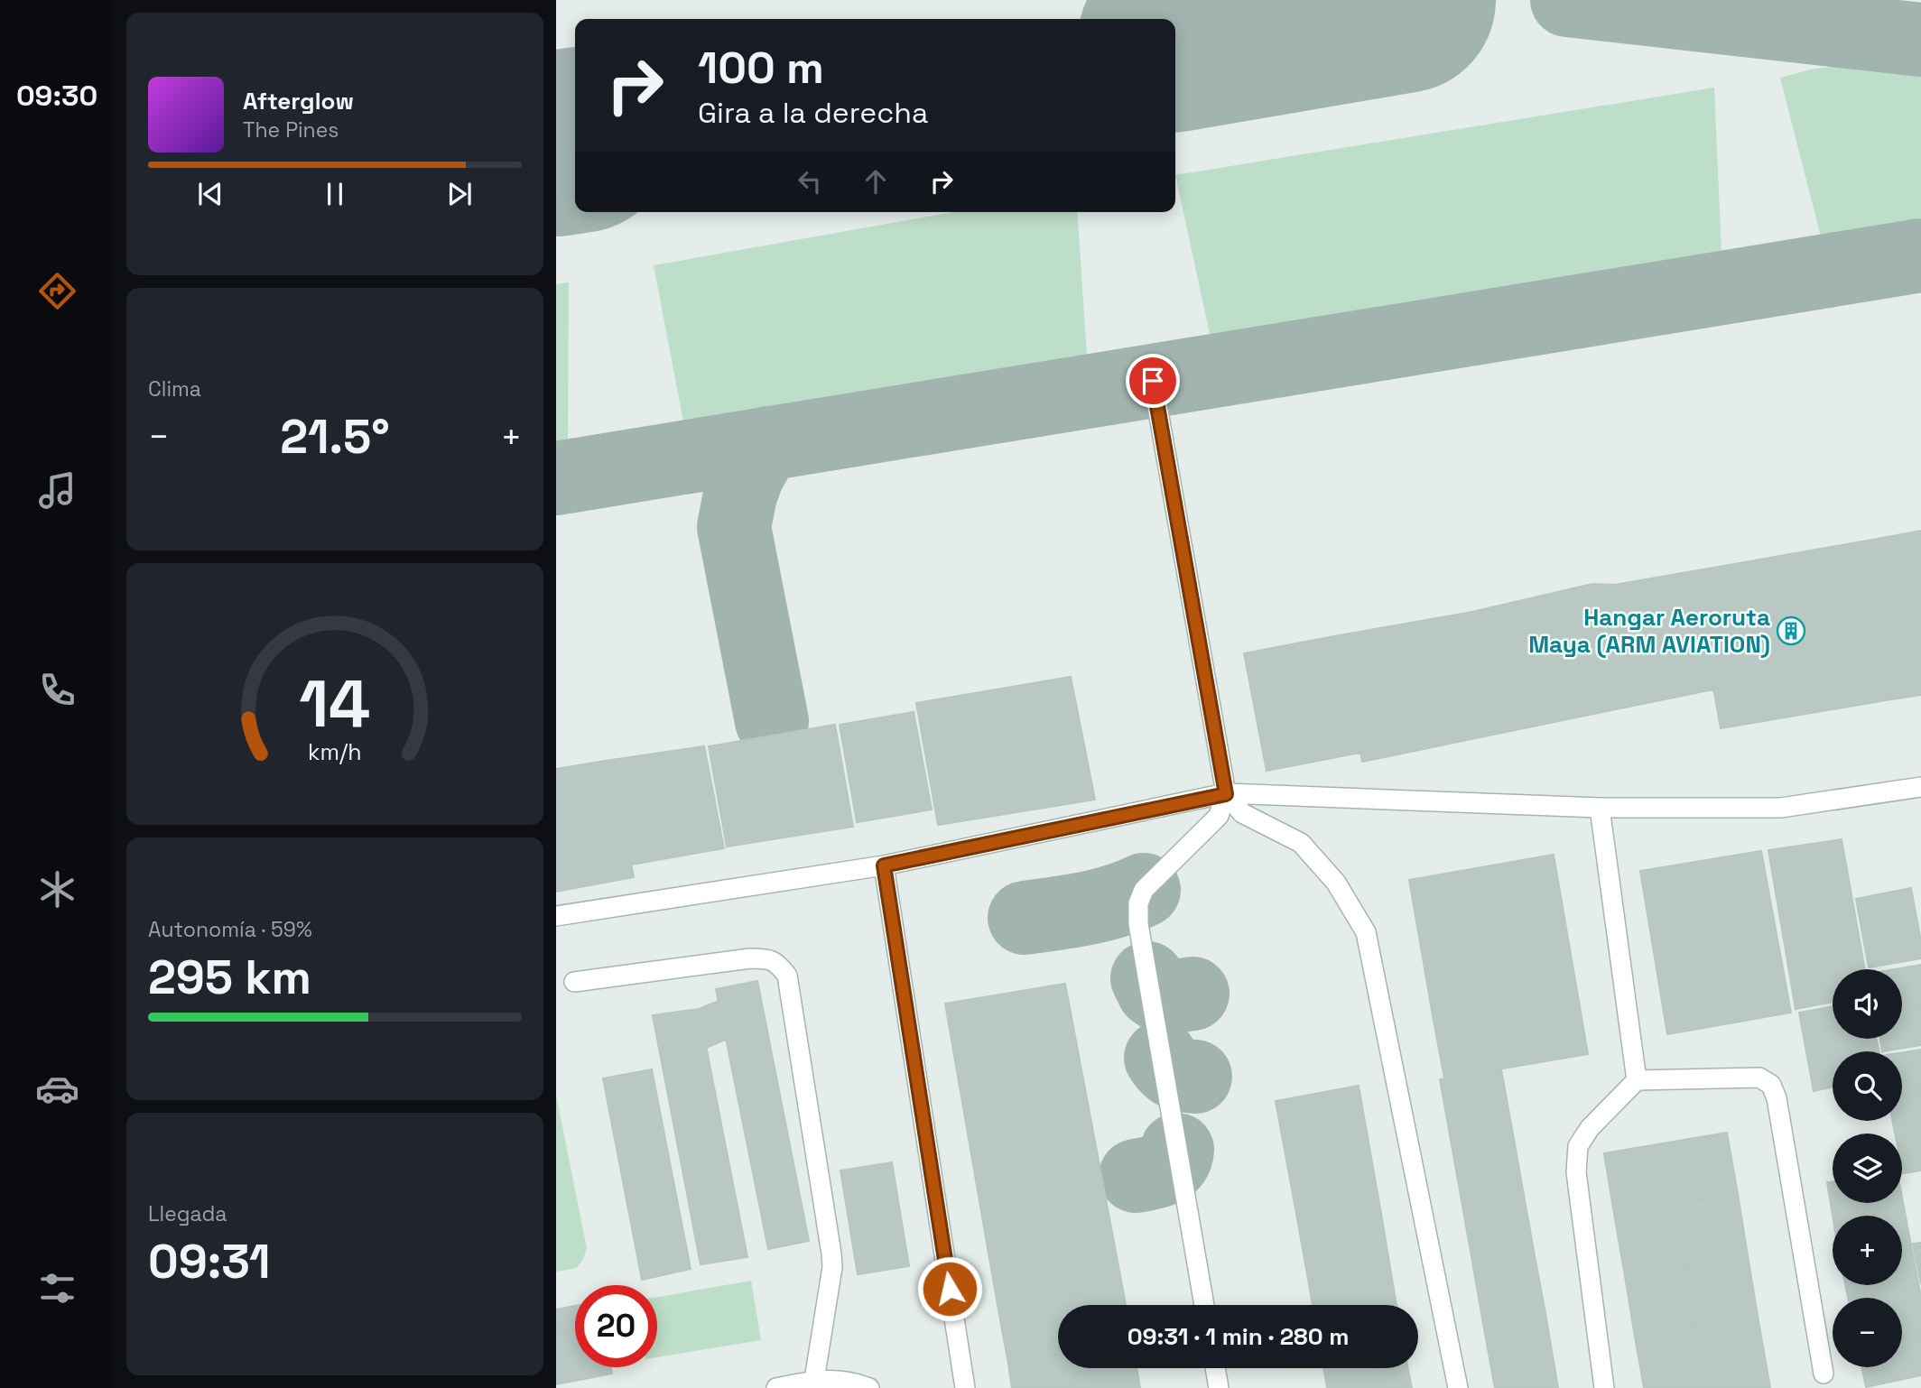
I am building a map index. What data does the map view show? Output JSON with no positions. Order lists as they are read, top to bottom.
{
  "places": {
    "building": ["Hangar Aeroruta Maya (ARM AVIATION)"]
  },
  "page": {
    "tabs": "09:30",
    "turn": ["100 m", "Gira a la derecha"],
    "song": ["Afterglow", "The Pines"],
    "tile": [
      "Clima",
      ["Autonomía · 59%", "295 km"],
      ["Llegada", "09:31"]
    ],
    "heat": ["−", "21.5°", "+"],
    "map_buttons": ["+", "−"],
    "limit": "20",
    "trip": "09:31 · 1 min · 280 m",
    "gauge": ["14", "km/h"]
  }
}
